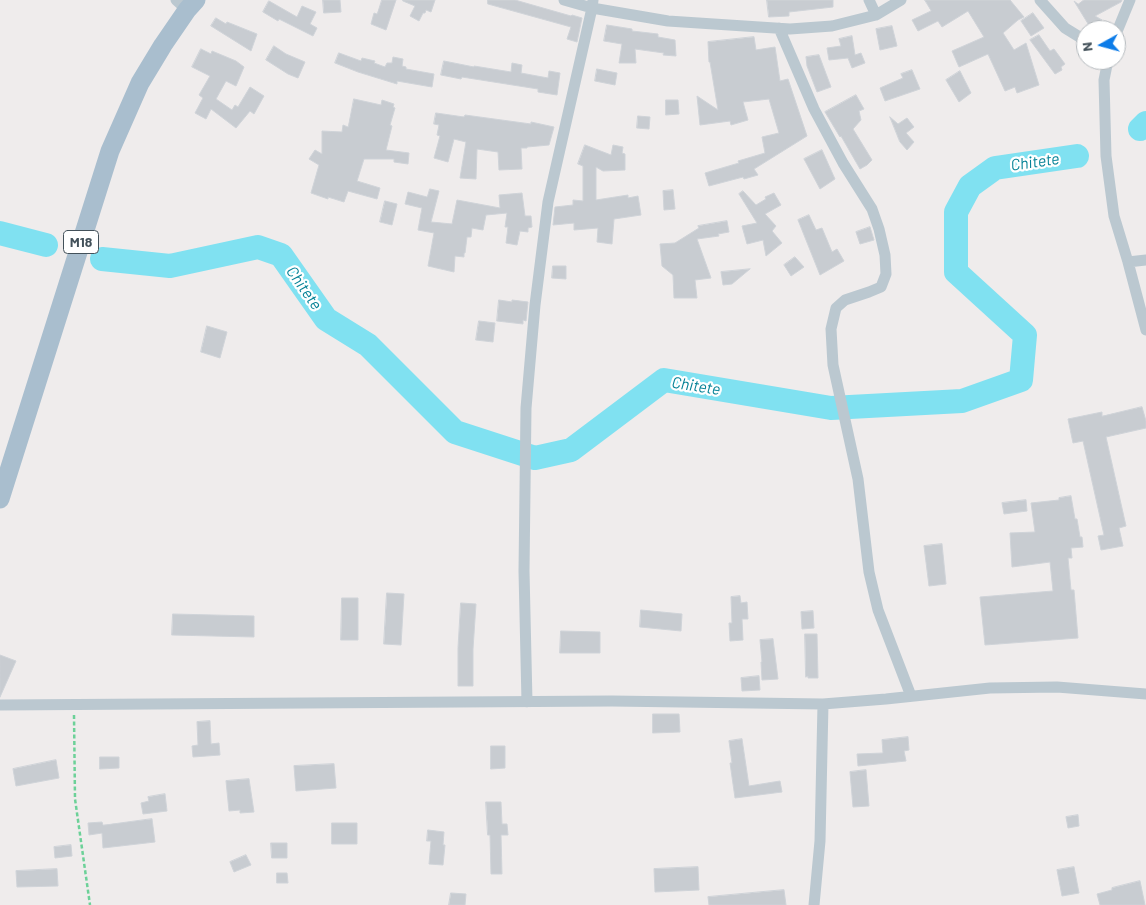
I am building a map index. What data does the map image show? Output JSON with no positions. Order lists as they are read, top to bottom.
{
  "streets": {
    "main road": ["M18"]
  },
  "water": ["Chitete"],
  "north": "left"
}
